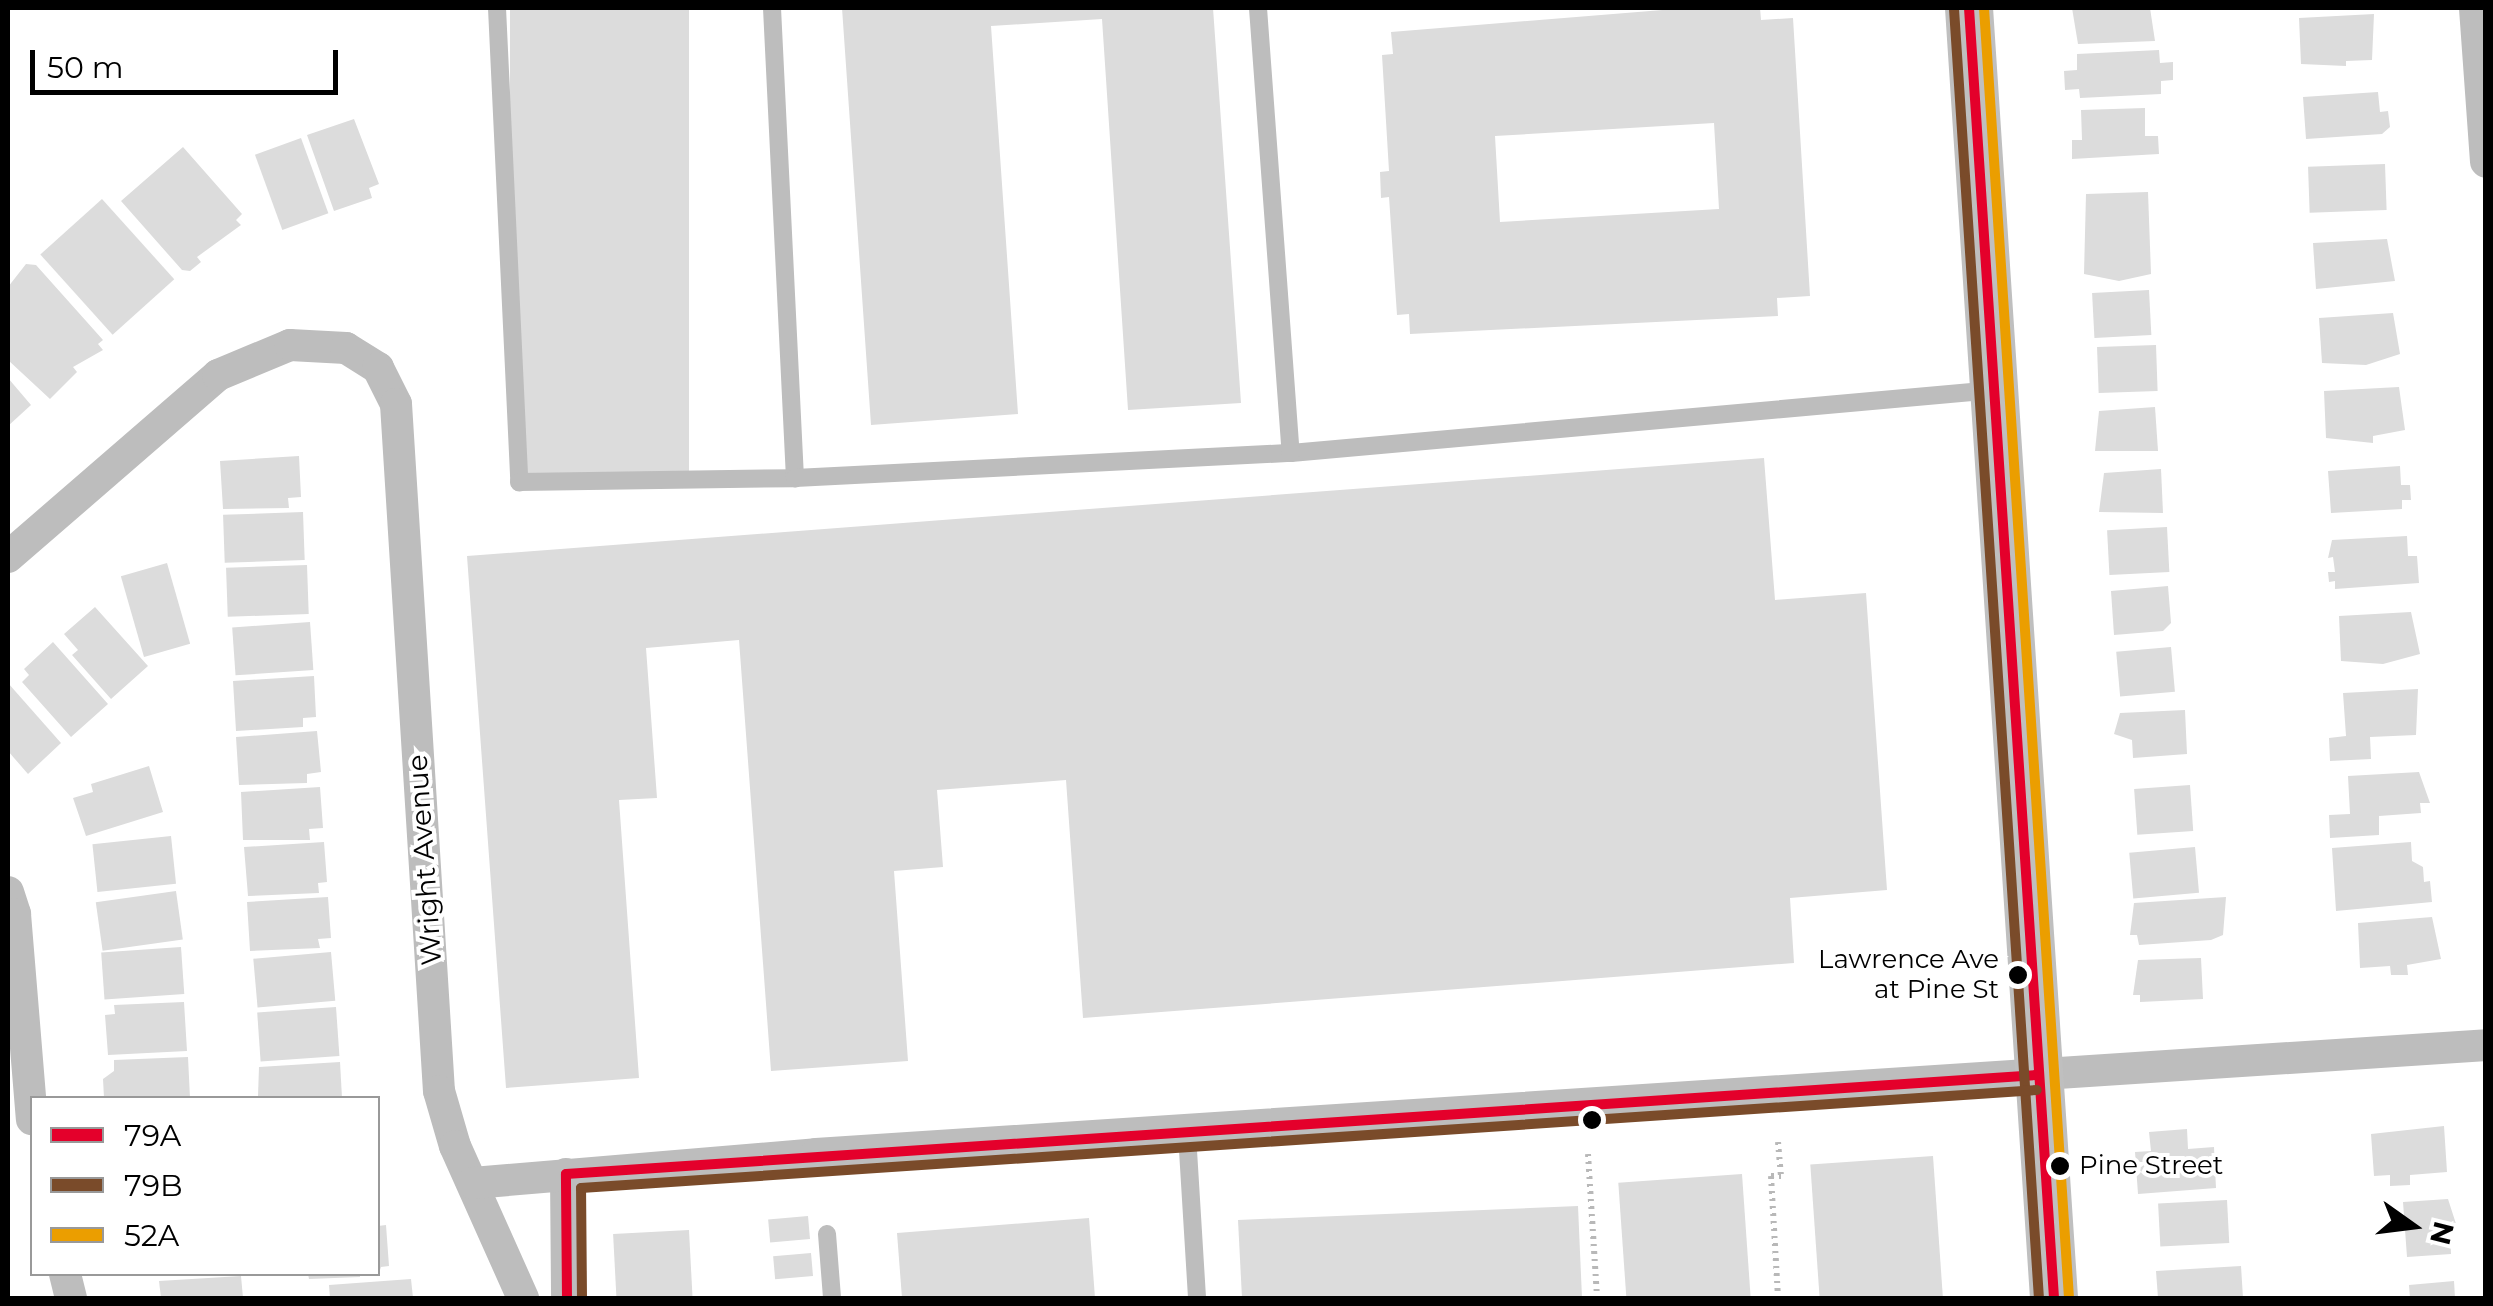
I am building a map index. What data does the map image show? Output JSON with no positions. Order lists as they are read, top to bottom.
{
  "streets": {
    "street": ["Wright Avenue"]
  },
  "places": ["Lawrence Ave at Pine St", "Pine Street"],
  "lines": ["transit line 79A", "transit line 52A", "transit line 79B"],
  "legend": ["79A", "79B", "52A"],
  "scale_bar": "50 m",
  "north": "right"
}
